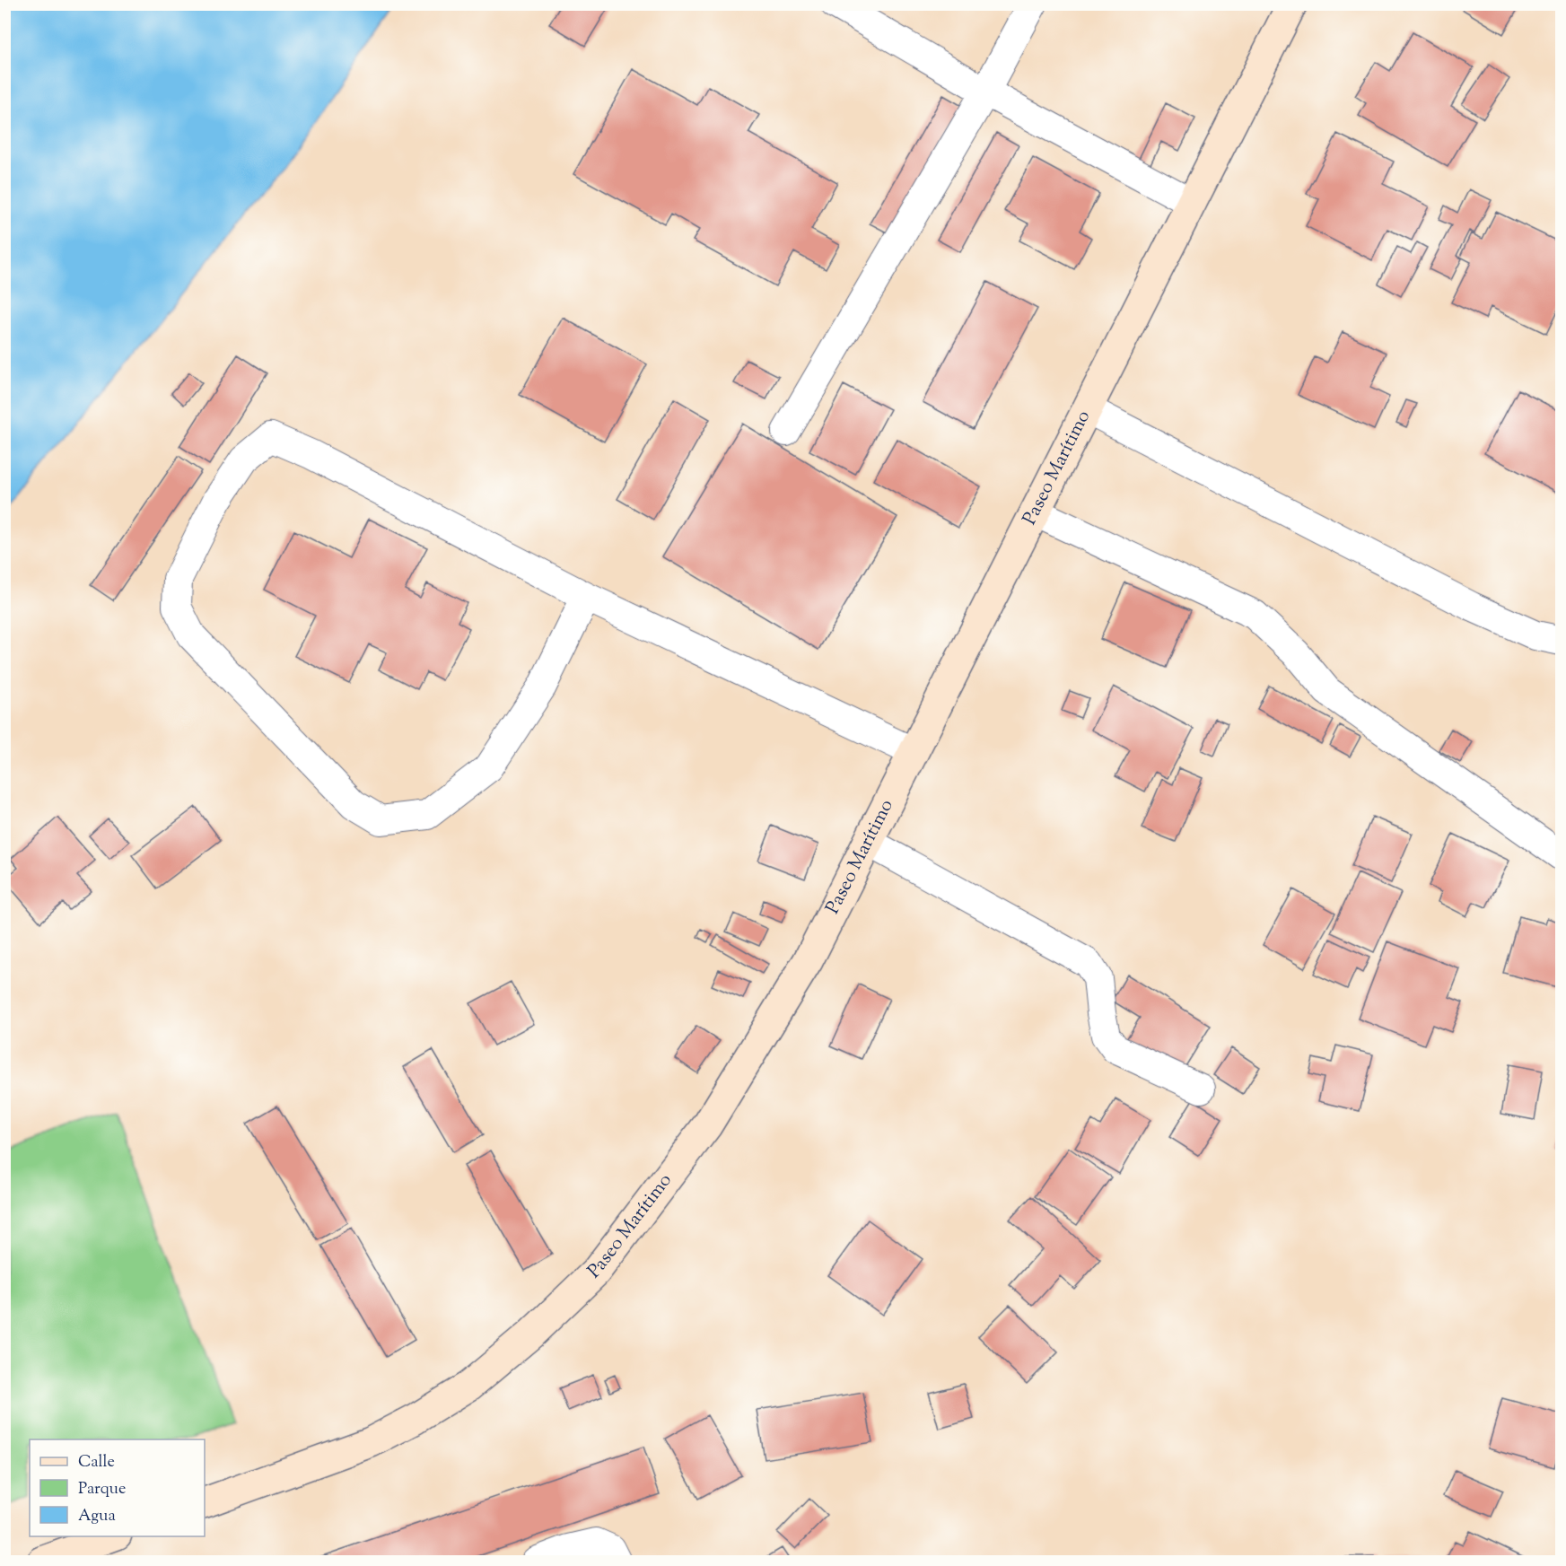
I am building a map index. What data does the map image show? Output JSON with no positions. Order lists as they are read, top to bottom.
{
  "streets": {
    "main road": ["Paseo Marítimo"]
  },
  "legend": ["Calle", "Parque", "Agua"]
}
